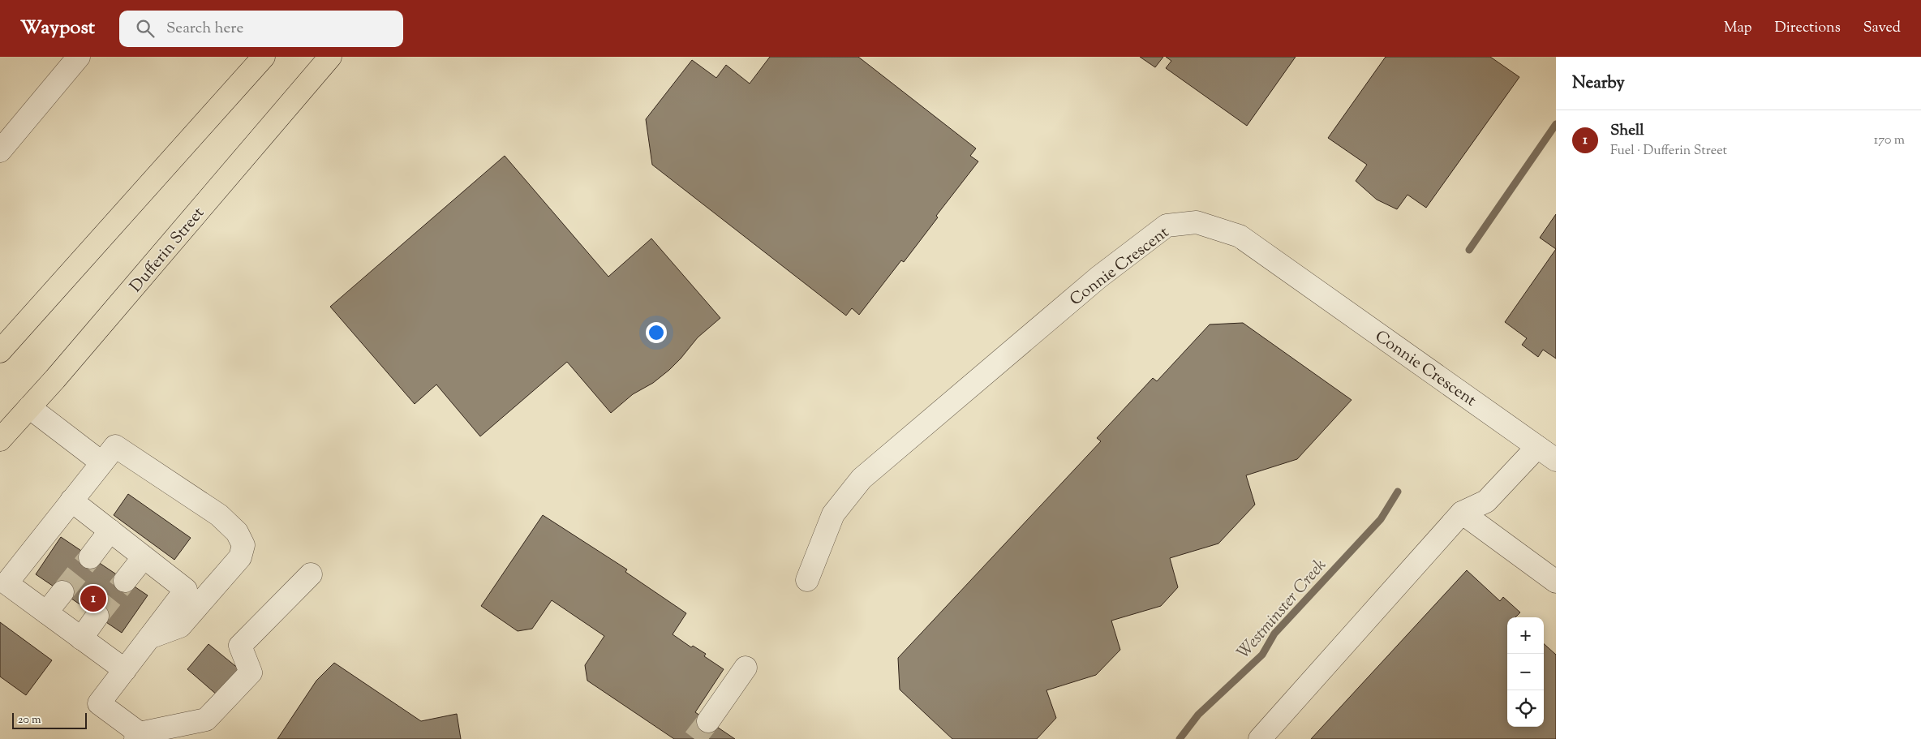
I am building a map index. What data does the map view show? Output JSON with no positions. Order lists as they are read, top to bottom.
{
  "streets": {
    "main road": ["Dufferin Street"],
    "street": ["Connie Crescent"]
  },
  "water": ["Westminster Creek"],
  "scale_bar": "20 m",
  "page": {
    "header": "Waypost",
    "search": "Search here",
    "nav": ["Map", "Directions", "Saved"],
    "heading": "Nearby",
    "list": [
      {
        "mark": "1",
        "name": "Shell",
        "note": "Fuel · Dufferin Street",
        "value": "170 m"
      }
    ],
    "pins": "1",
    "map_buttons": ["+", "−"],
    "scale": "20 m"
  }
}
